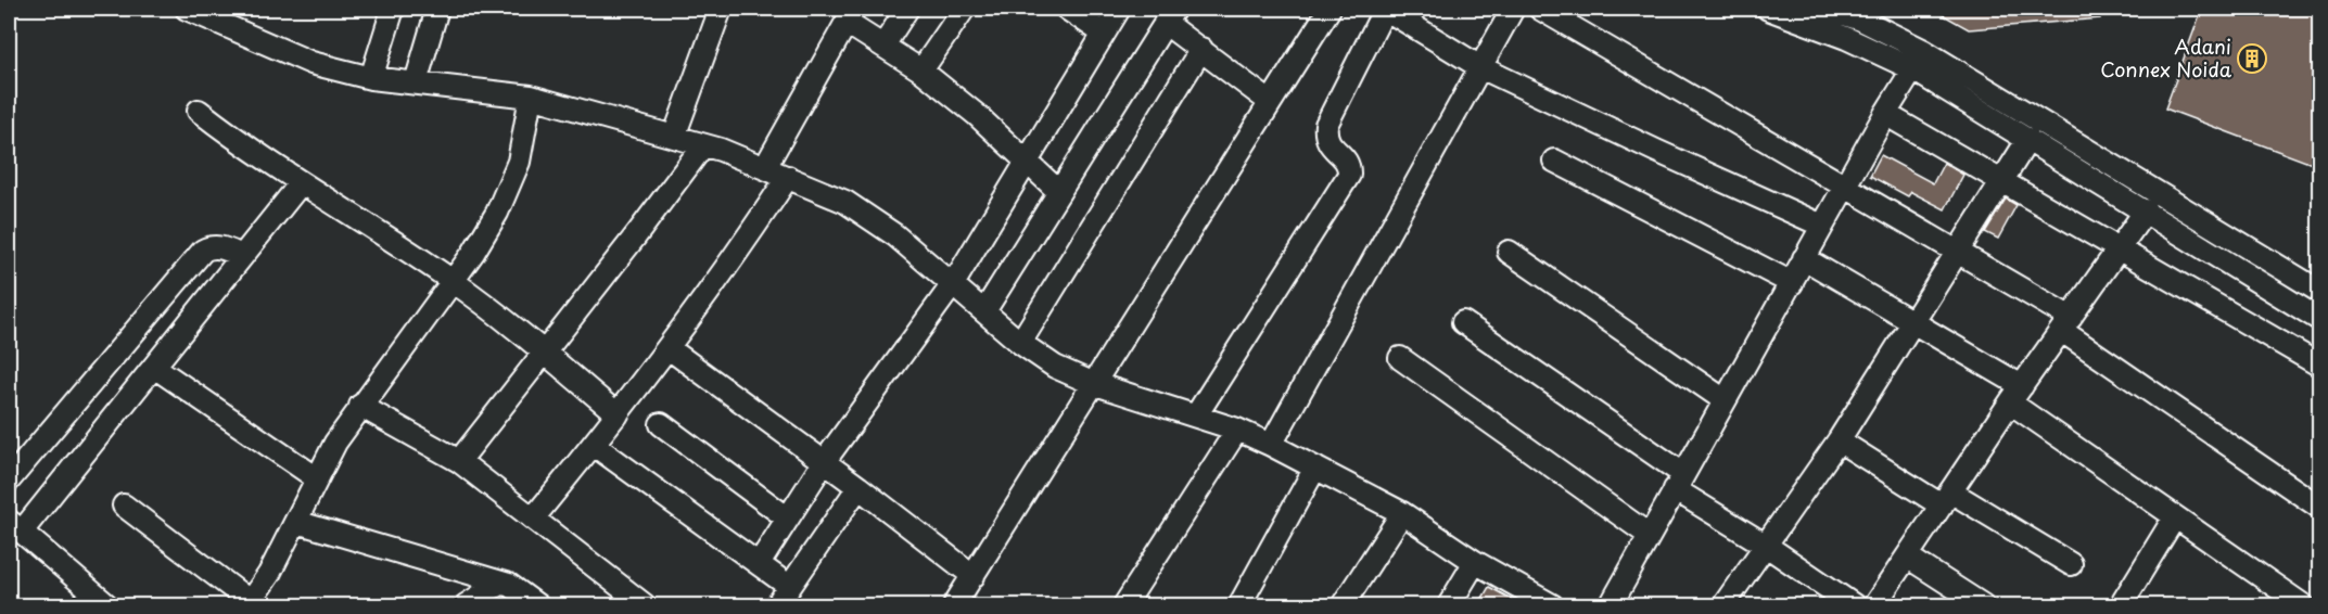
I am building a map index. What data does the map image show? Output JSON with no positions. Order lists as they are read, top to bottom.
{
  "places": {
    "building": ["Adani Connex Noida"]
  }
}
